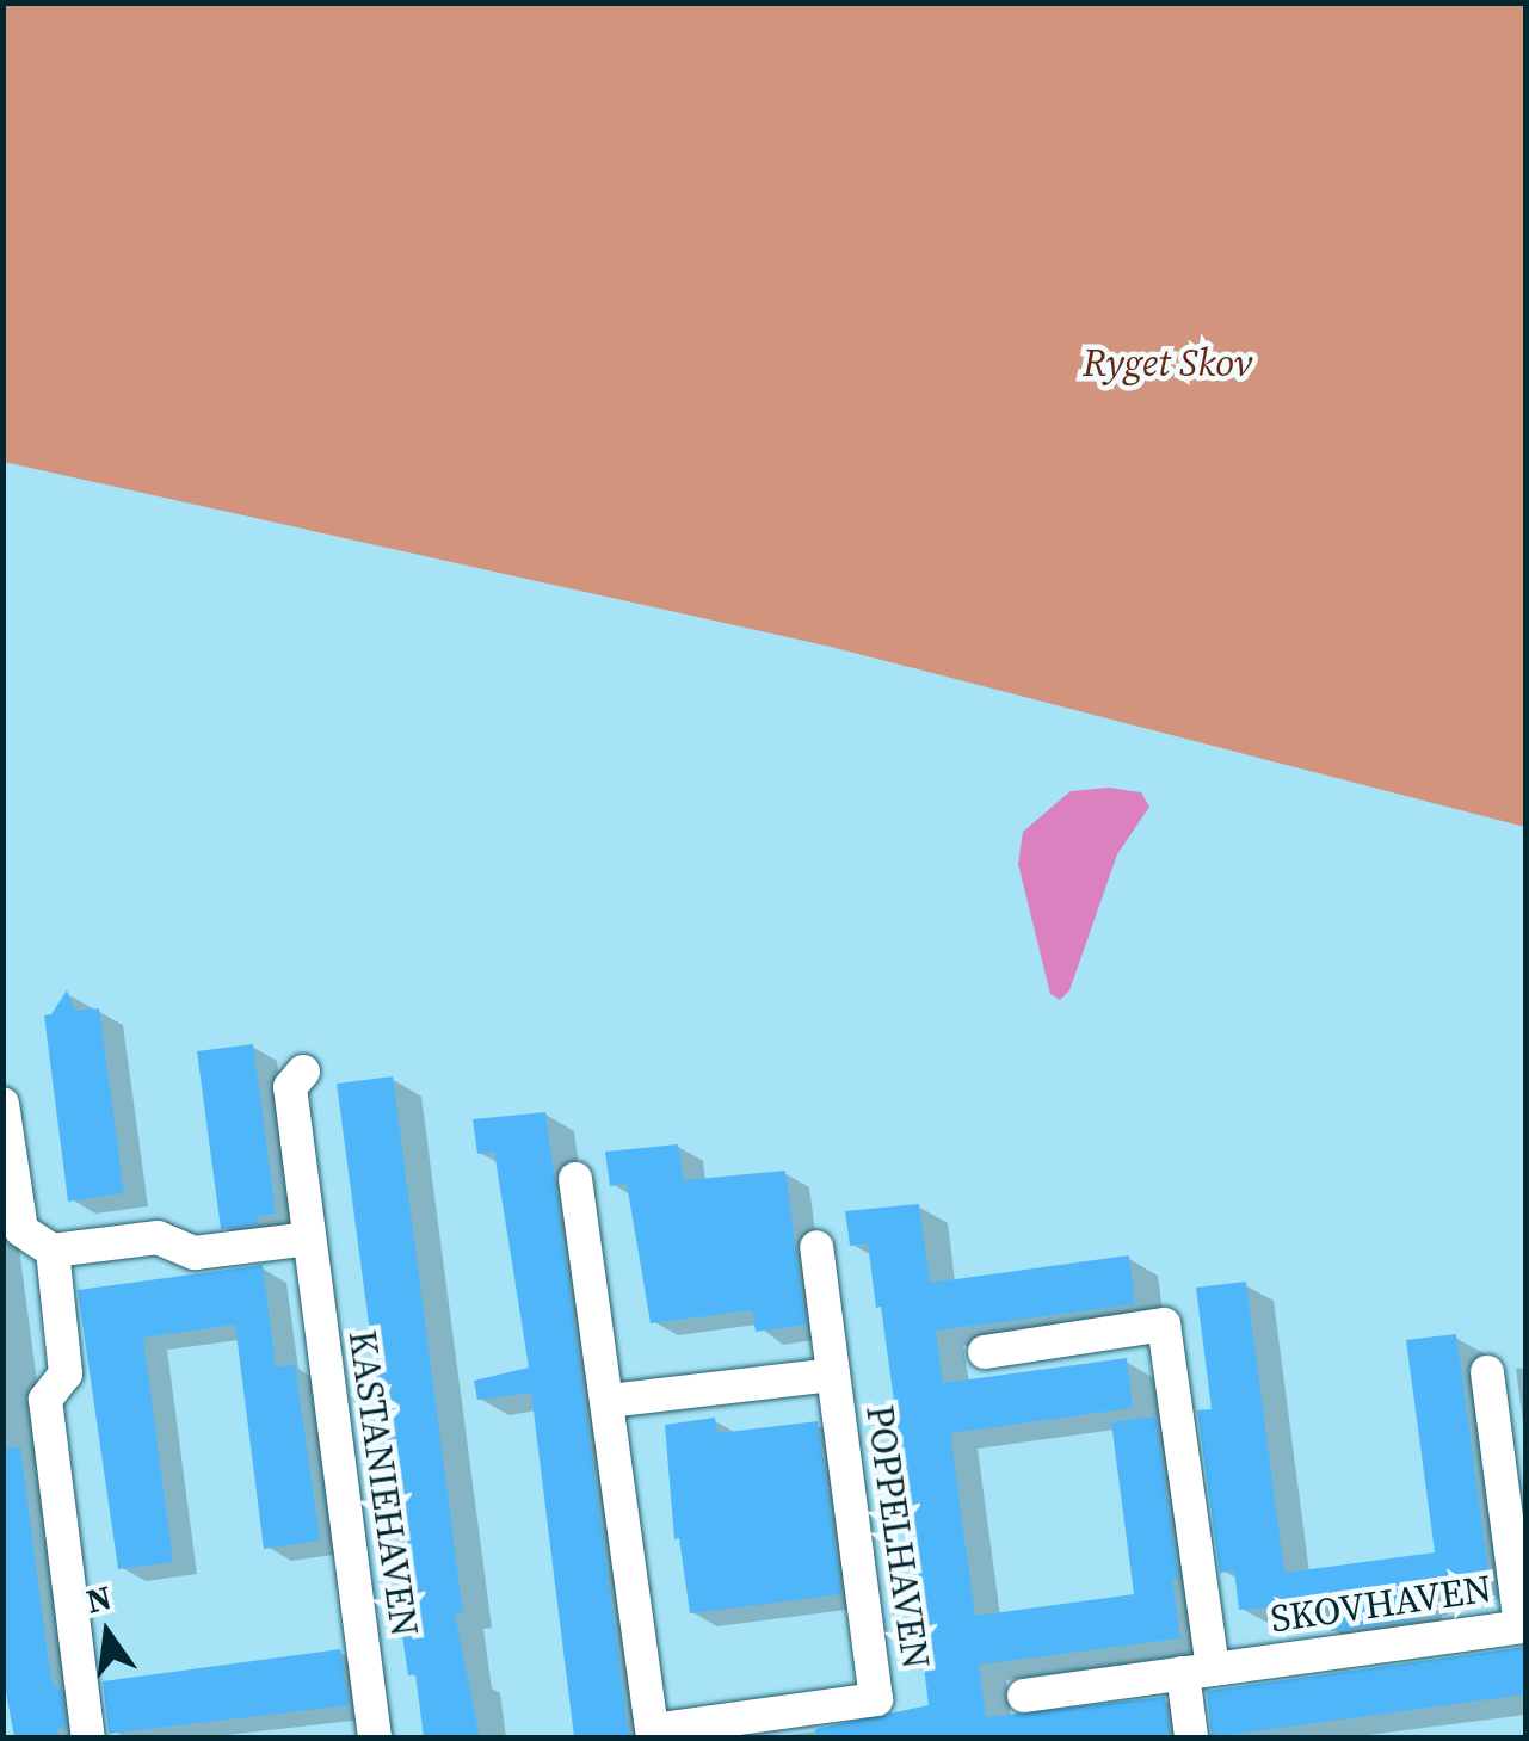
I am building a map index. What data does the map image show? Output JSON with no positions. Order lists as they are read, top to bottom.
{
  "streets": {
    "street": ["KASTANIEHAVEN", "POPPELHAVEN", "SKOVHAVEN"]
  },
  "parks": ["Ryget Skov"],
  "north": "top"
}
